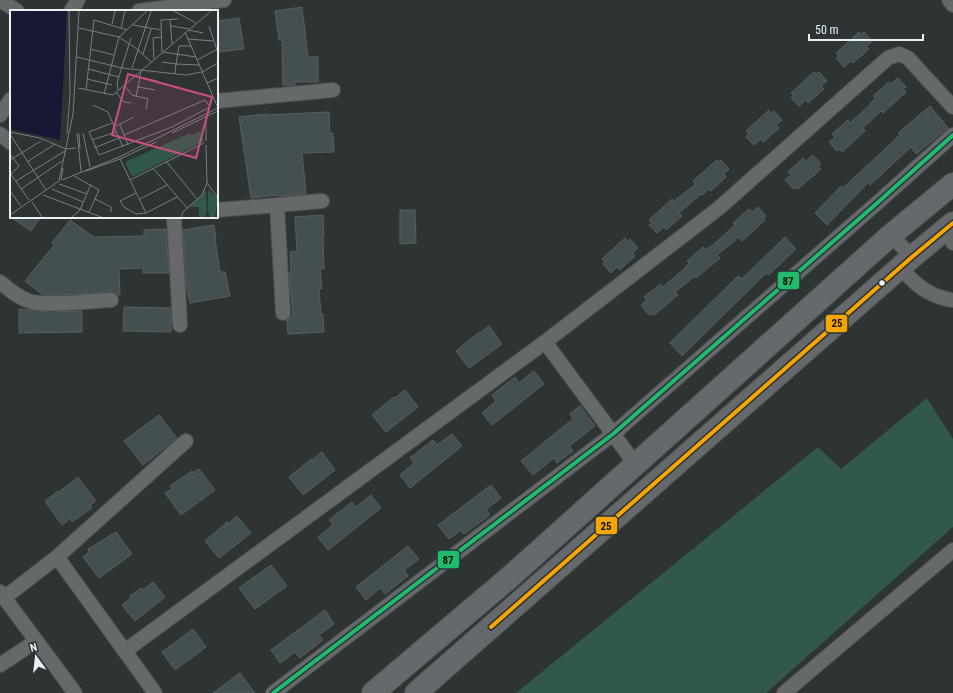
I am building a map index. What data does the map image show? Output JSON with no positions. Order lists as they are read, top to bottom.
{
  "lines": ["transit line 87", "transit line 25"],
  "scale_bar": "50 m",
  "north": "top"
}
